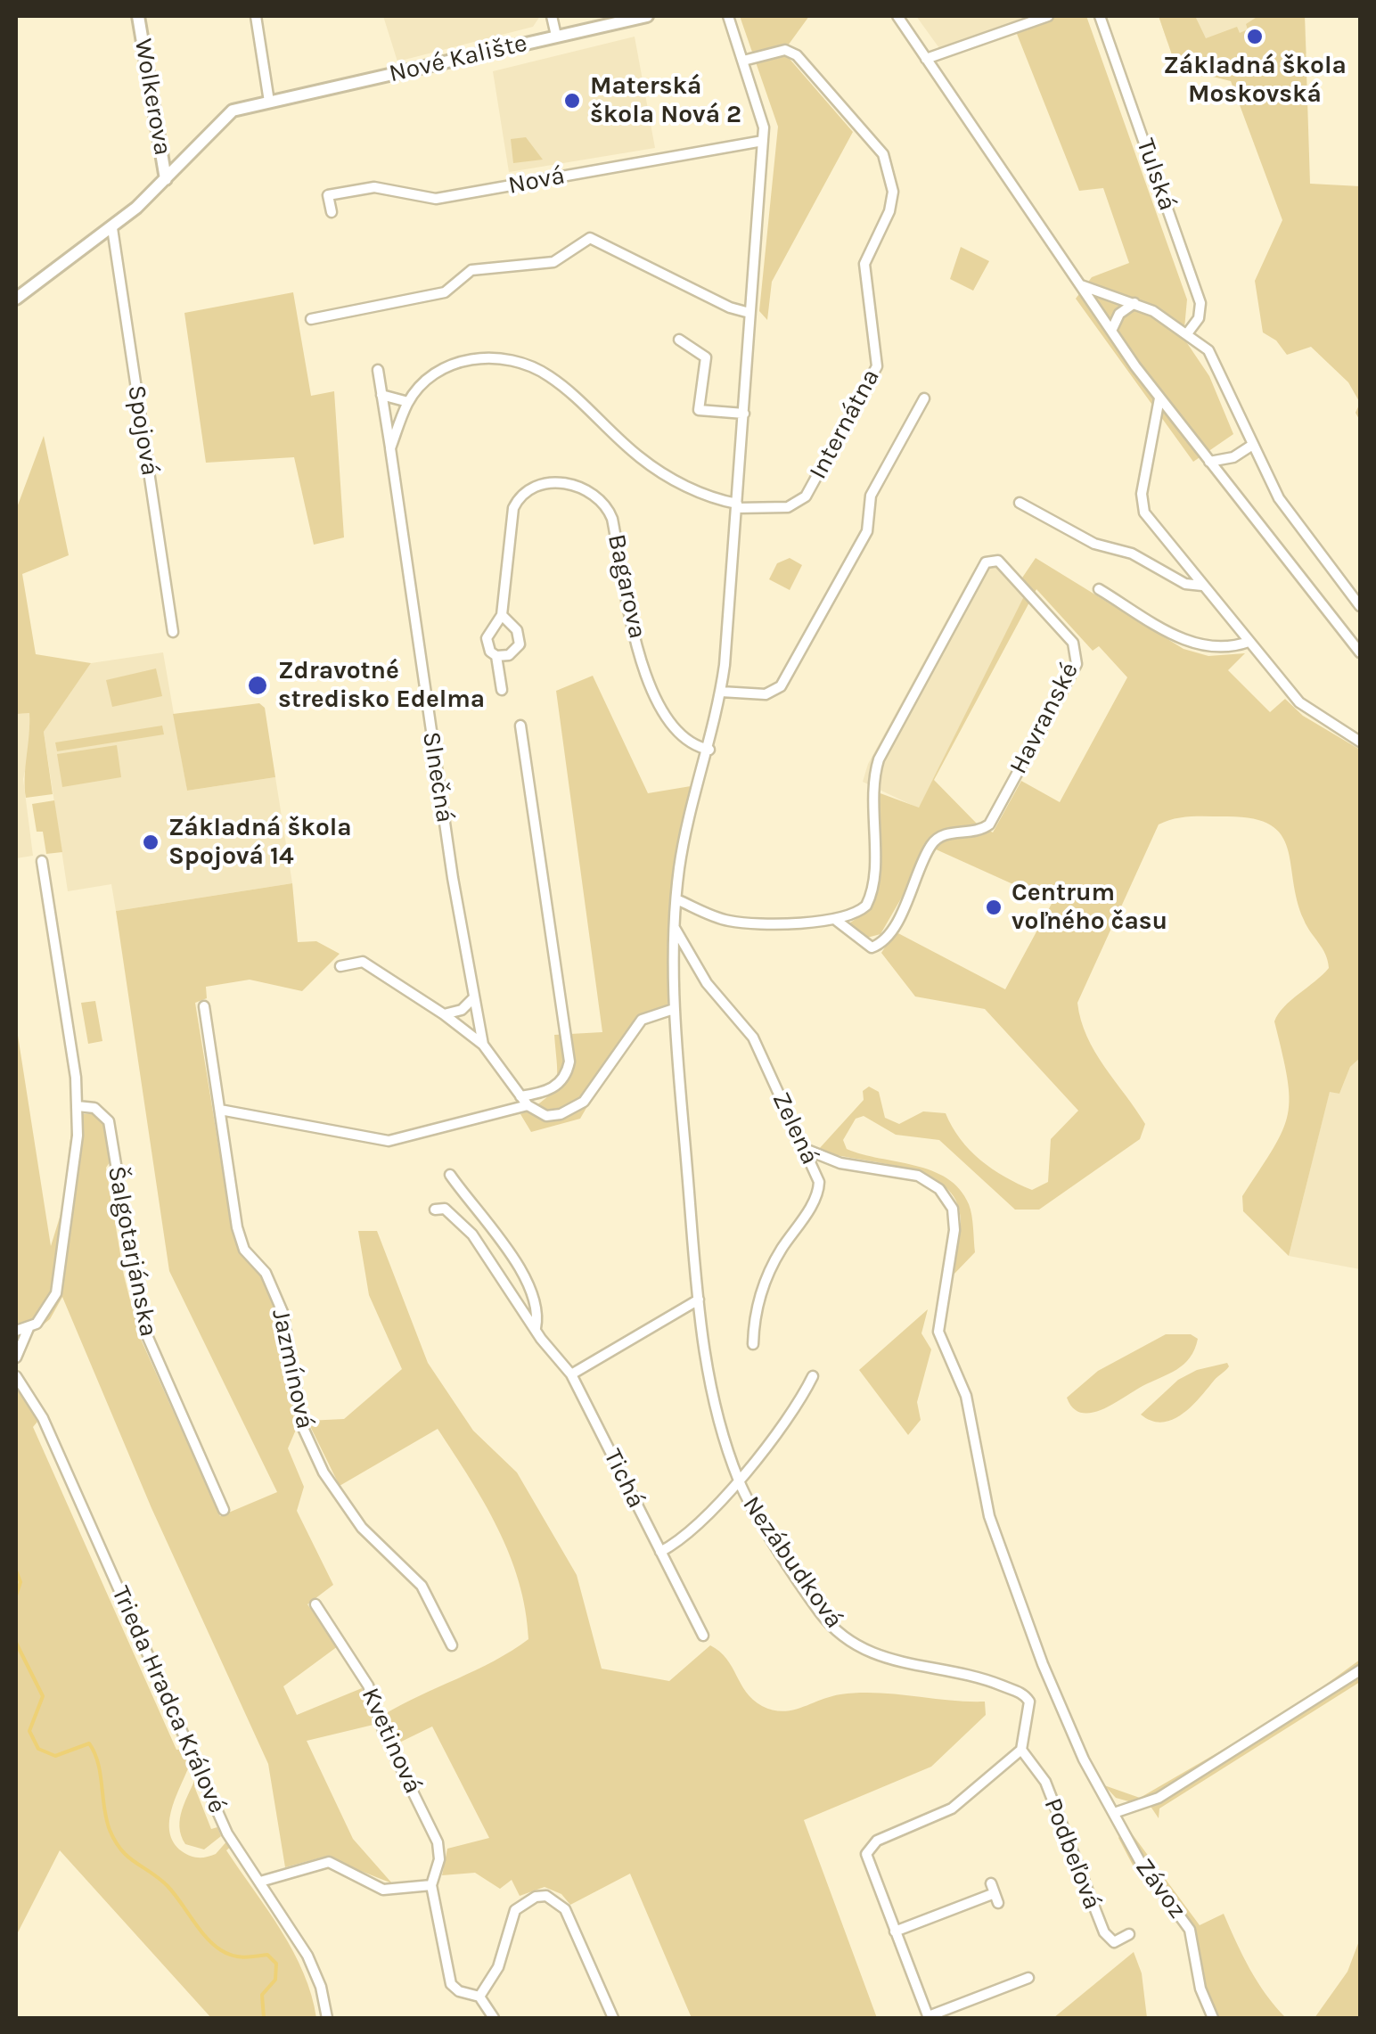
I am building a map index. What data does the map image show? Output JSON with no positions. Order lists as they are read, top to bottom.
{
  "streets": {
    "street": [
      "Nové Kalište",
      "Wolkerova",
      "Tulská",
      "Nová",
      "Internátna",
      "Spojová",
      "Bagarova",
      "Havranské",
      "Slnečná",
      "Zelená",
      "Šalgotarjánska",
      "Jazmínová",
      "Tichá",
      "Nezábudková",
      "Trieda Hradca Králové",
      "Kvetinová",
      "Podbeľová",
      "Závoz"
    ]
  },
  "crossings": [
    ["Nové Kalište", "Wolkerova"],
    ["Internátna", "Slnečná"],
    ["Zelená", "Závoz"],
    ["Nezábudková", "Podbeľová"]
  ],
  "places": [
    "Základná škola Moskovská",
    "Materská škola Nová 2",
    "Zdravotné stredisko Edelma",
    "Základná škola Spojová 14",
    "Centrum voľného času"
  ]
}
